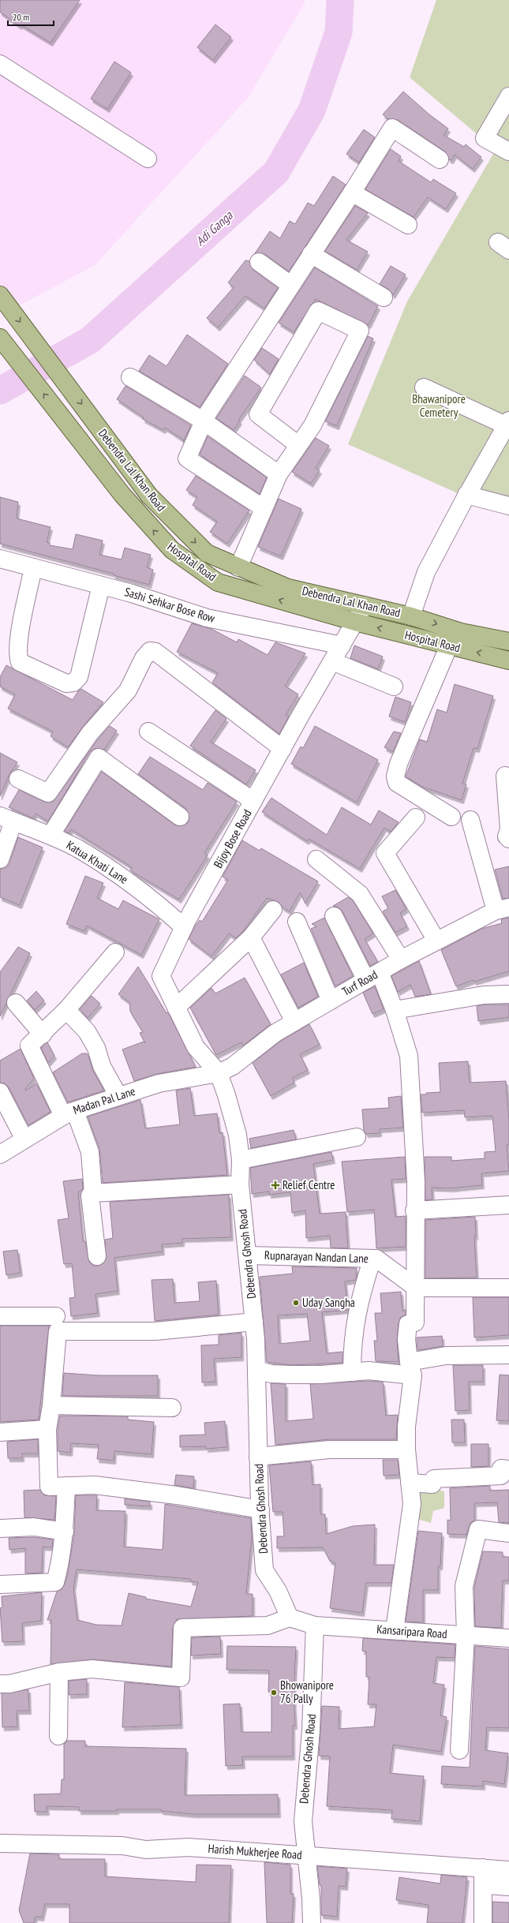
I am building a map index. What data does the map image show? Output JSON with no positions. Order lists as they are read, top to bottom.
{
  "streets": {
    "main road": ["Debendra Lal Khan Road", "Hospital Road"],
    "street": [
      "Sashi Sehkar Bose Row",
      "Bijoy Bose Road",
      "Katua Khati Lane",
      "Turf Road",
      "Madan Pal Lane",
      "Debendra Ghosh Road",
      "Rupnarayan Nandan Lane",
      "Kansaripara Road",
      "Harish Mukherjee Road"
    ]
  },
  "crossings": [
    ["Debendra Lal Khan Road", "Bijoy Bose Road"],
    ["Hospital Road", "Bijoy Bose Road"],
    ["Sashi Sehkar Bose Row", "Bijoy Bose Road"],
    ["Bijoy Bose Road", "Katua Khati Lane"],
    ["Bijoy Bose Road", "Turf Road"],
    ["Bijoy Bose Road", "Madan Pal Lane"],
    ["Bijoy Bose Road", "Debendra Ghosh Road"],
    ["Turf Road", "Madan Pal Lane"],
    ["Turf Road", "Debendra Ghosh Road"],
    ["Madan Pal Lane", "Debendra Ghosh Road"],
    ["Debendra Ghosh Road", "Rupnarayan Nandan Lane"],
    ["Debendra Ghosh Road", "Kansaripara Road"],
    ["Debendra Ghosh Road", "Harish Mukherjee Road"]
  ],
  "one_way": ["Debendra Lal Khan Road", "Hospital Road"],
  "water": ["Adi Ganga"],
  "parks": ["Bhawanipore Cemetery"],
  "places": {
    "health": ["Relief Centre"],
    "other": ["Uday Sangha", "Bhowanipore 76 Pally"]
  },
  "scale_bar": "20 m"
}
